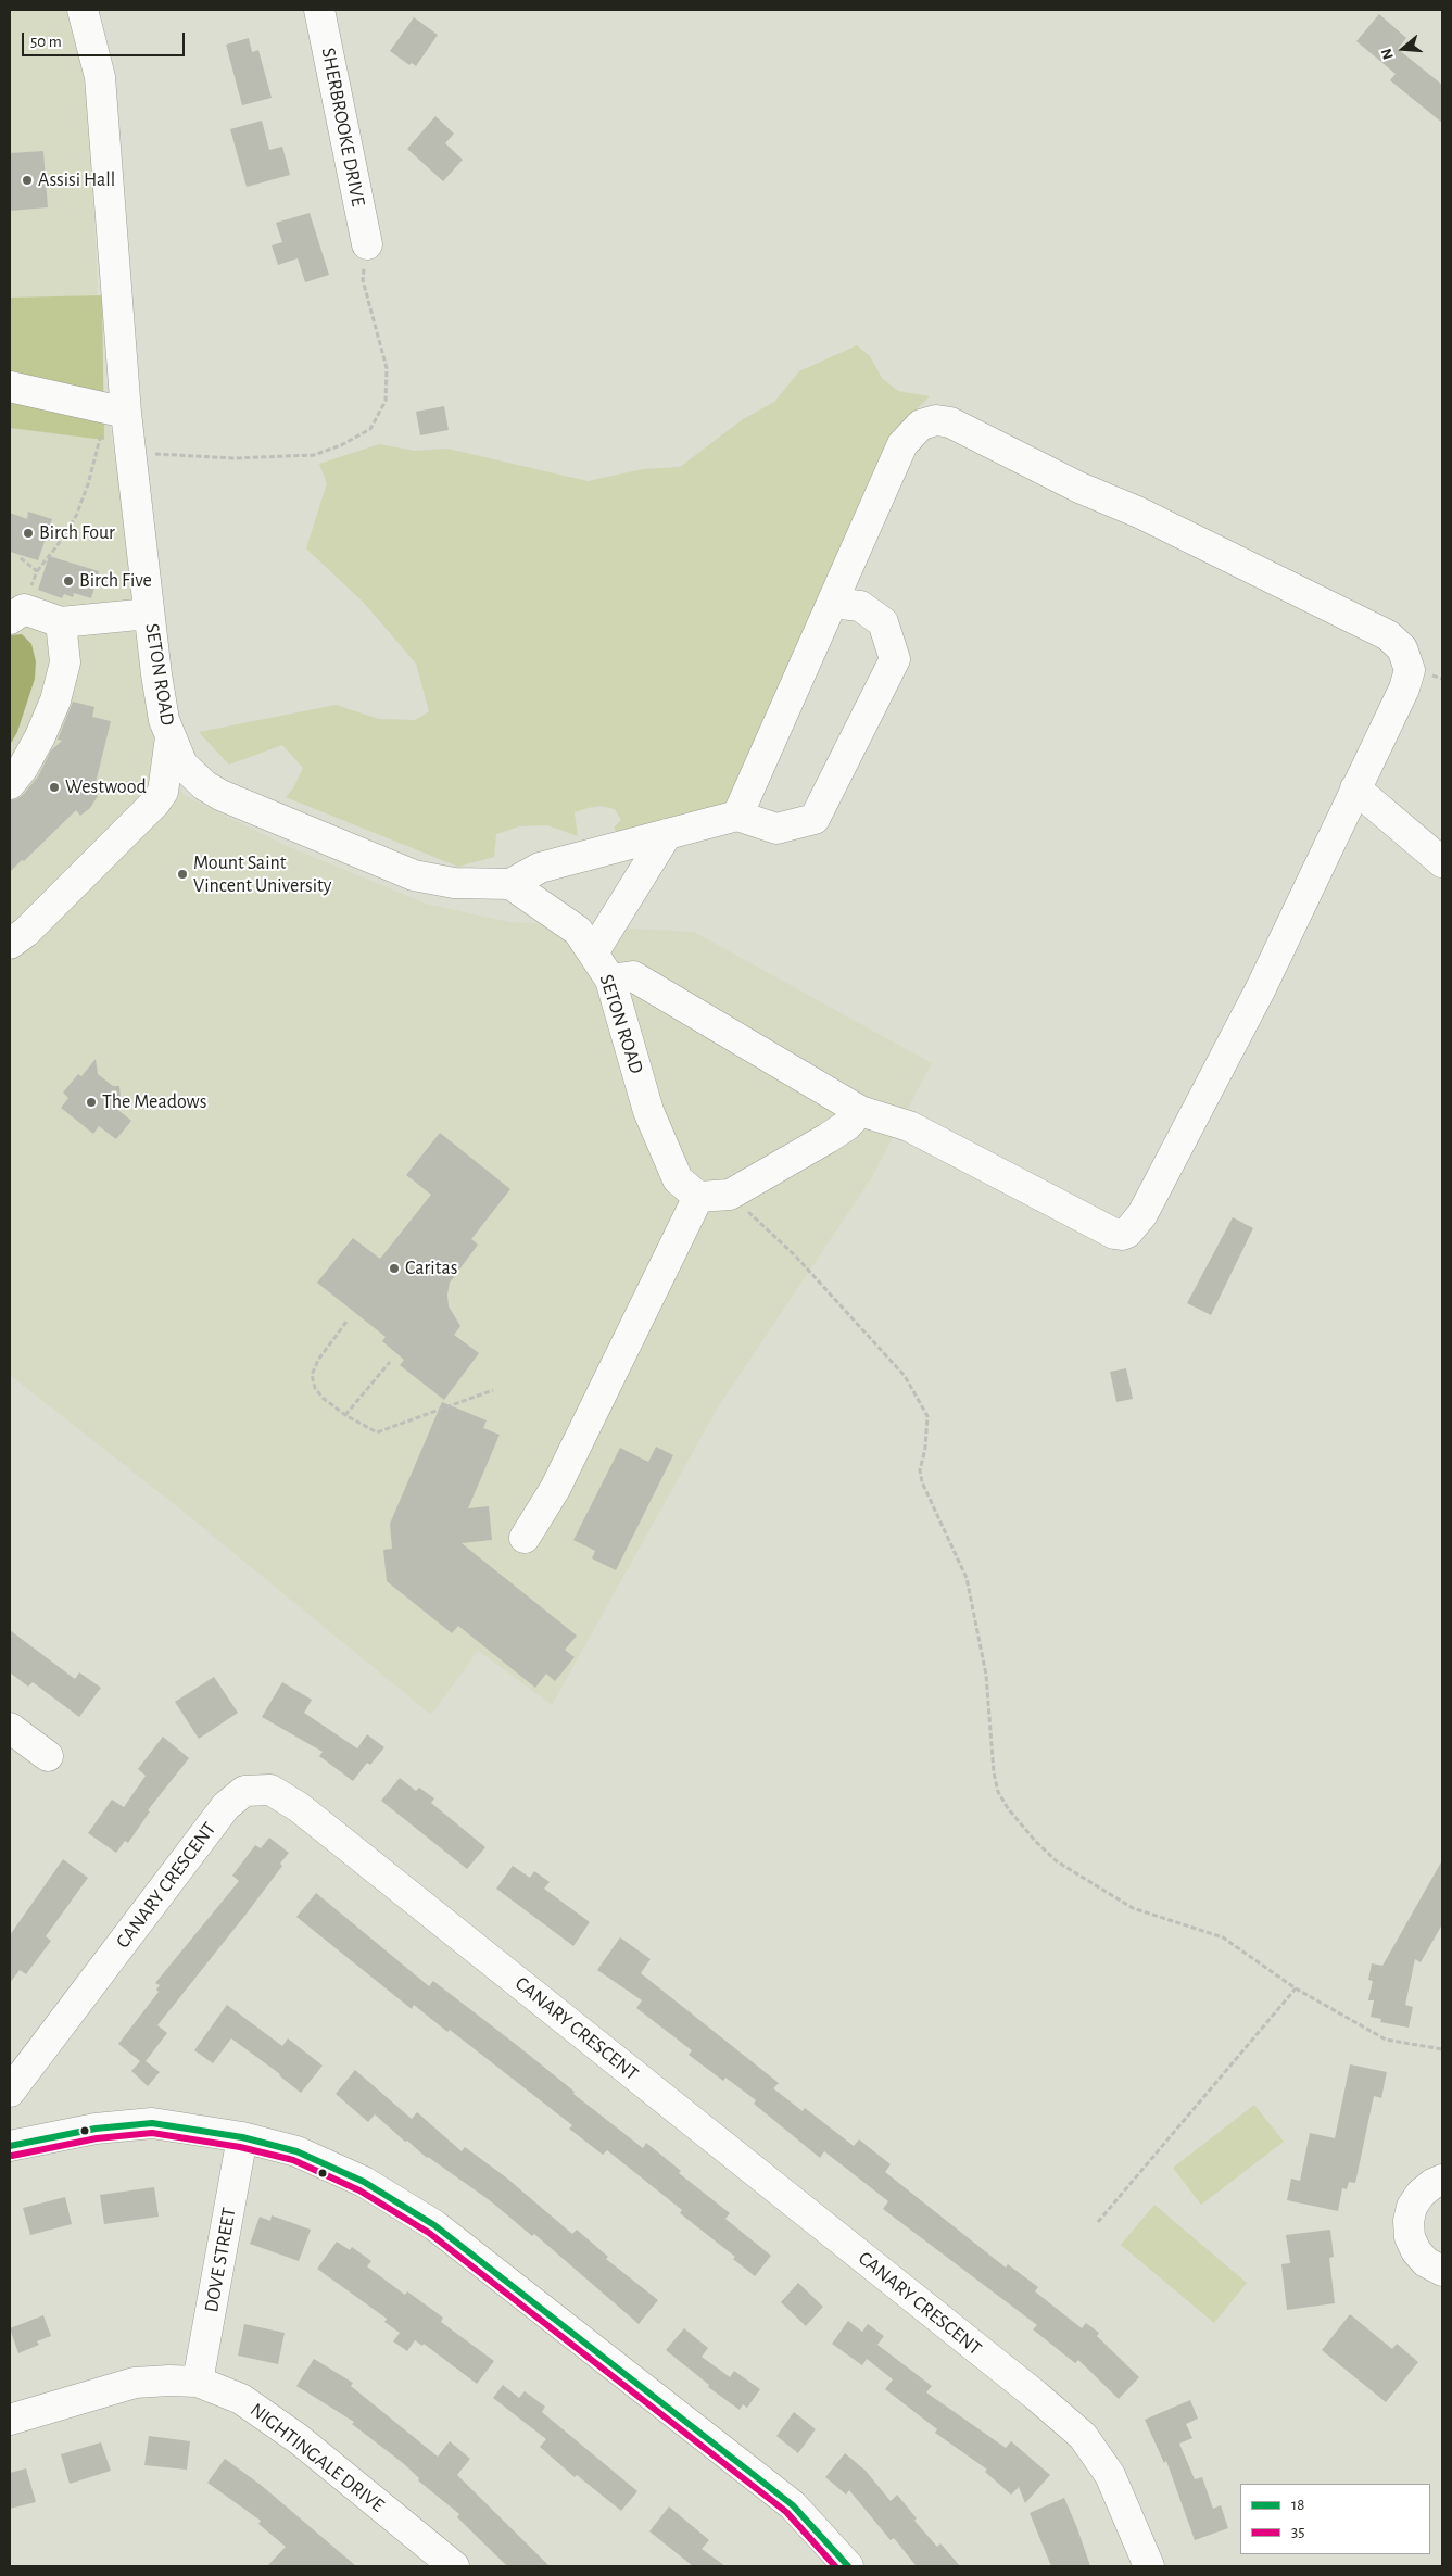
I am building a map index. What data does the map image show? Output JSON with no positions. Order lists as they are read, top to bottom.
{
  "streets": {
    "street": [
      "SHERBROOKE DRIVE",
      "SETON ROAD",
      "CANARY CRESCENT",
      "DOVE STREET",
      "NIGHTINGALE DRIVE"
    ]
  },
  "crossings": [
    ["DOVE STREET", "NIGHTINGALE DRIVE"]
  ],
  "places": [
    "Assisi Hall",
    "Birch Four",
    "Birch Five",
    "Westwood",
    "Mount Saint Vincent University",
    "The Meadows",
    "Caritas"
  ],
  "lines": ["transit line 18", "transit line 35"],
  "legend": ["18", "35"],
  "scale_bar": "50 m",
  "north": "left"
}
